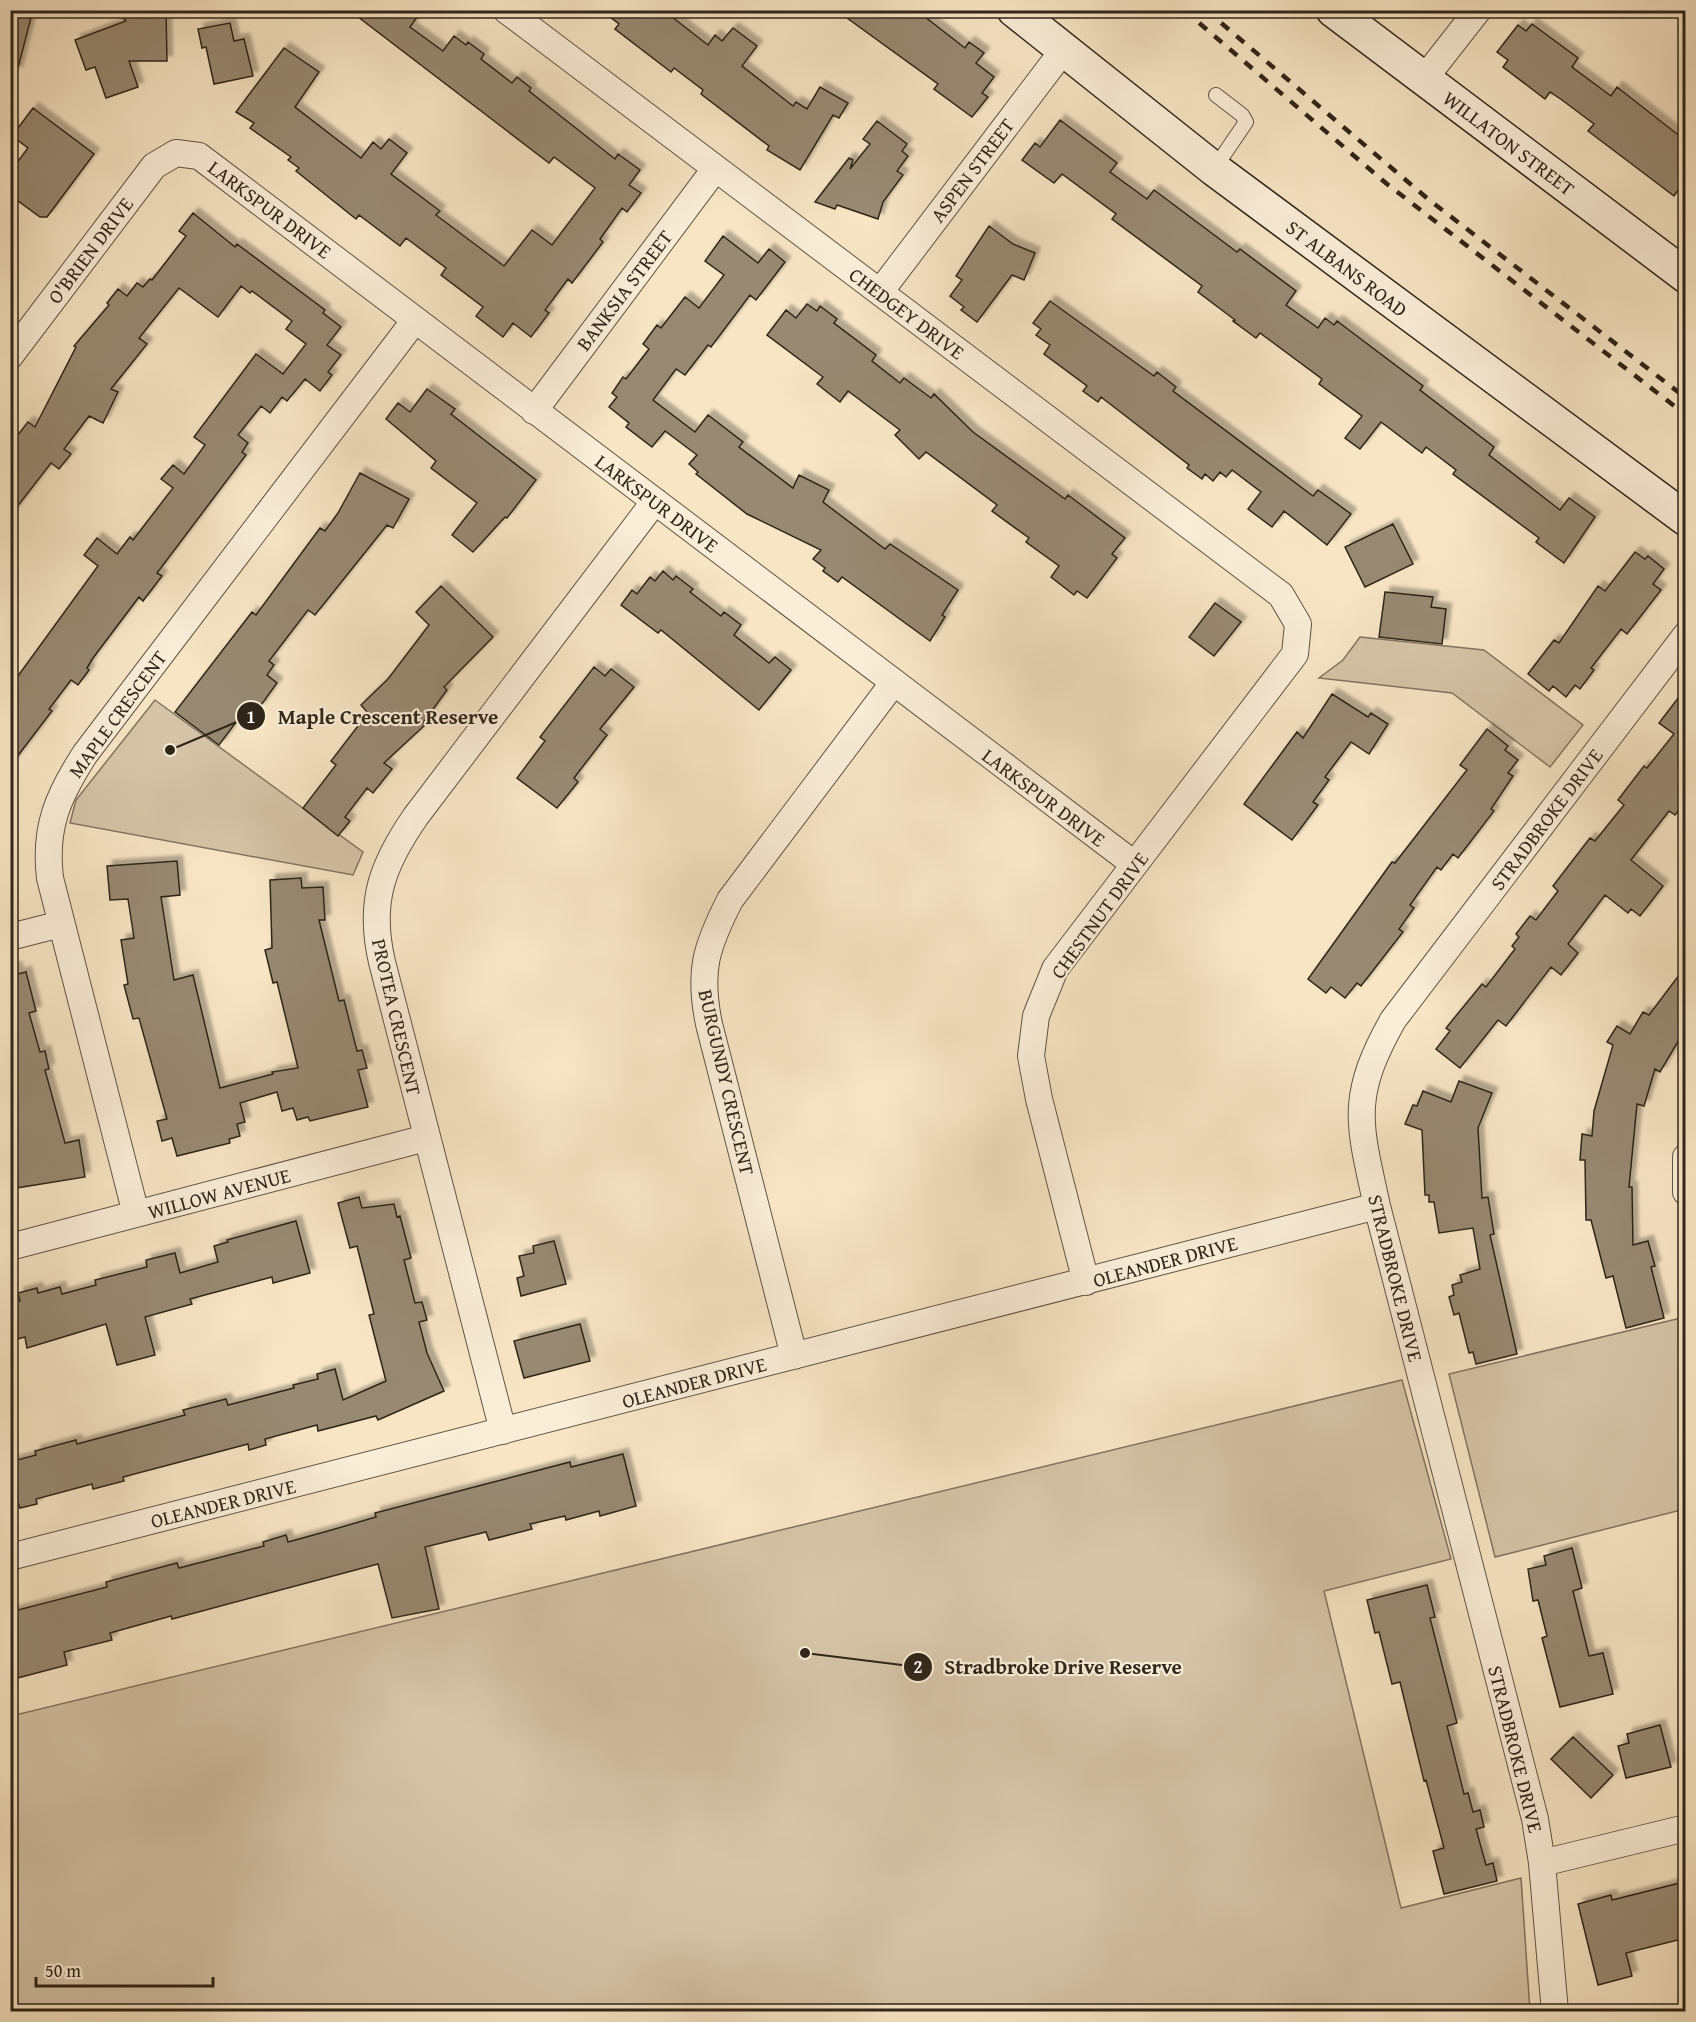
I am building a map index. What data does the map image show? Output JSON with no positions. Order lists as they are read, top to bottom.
{
  "streets": {
    "main road": ["WILLATON STREET", "ST ALBANS ROAD"],
    "street": [
      "ASPEN STREET",
      "LARKSPUR DRIVE",
      "O'BRIEN DRIVE",
      "BANKSIA STREET",
      "CHEDGEY DRIVE",
      "MAPLE CRESCENT",
      "STRADBROKE DRIVE",
      "CHESTNUT DRIVE",
      "PROTEA CRESCENT",
      "BURGUNDY CRESCENT",
      "WILLOW AVENUE",
      "OLEANDER DRIVE"
    ]
  },
  "crossings": [
    ["ASPEN STREET", "ST ALBANS ROAD"],
    ["ASPEN STREET", "CHEDGEY DRIVE"],
    ["LARKSPUR DRIVE", "O'BRIEN DRIVE"],
    ["LARKSPUR DRIVE", "BANKSIA STREET"],
    ["LARKSPUR DRIVE", "MAPLE CRESCENT"],
    ["LARKSPUR DRIVE", "CHESTNUT DRIVE"],
    ["LARKSPUR DRIVE", "PROTEA CRESCENT"],
    ["LARKSPUR DRIVE", "BURGUNDY CRESCENT"],
    ["BANKSIA STREET", "CHEDGEY DRIVE"],
    ["CHEDGEY DRIVE", "CHESTNUT DRIVE"],
    ["MAPLE CRESCENT", "WILLOW AVENUE"],
    ["STRADBROKE DRIVE", "OLEANDER DRIVE"],
    ["CHESTNUT DRIVE", "OLEANDER DRIVE"],
    ["PROTEA CRESCENT", "WILLOW AVENUE"],
    ["PROTEA CRESCENT", "OLEANDER DRIVE"],
    ["BURGUNDY CRESCENT", "OLEANDER DRIVE"]
  ],
  "places": ["Maple Crescent Reserve", "Stradbroke Drive Reserve"],
  "scale_bar": "50 m"
}
